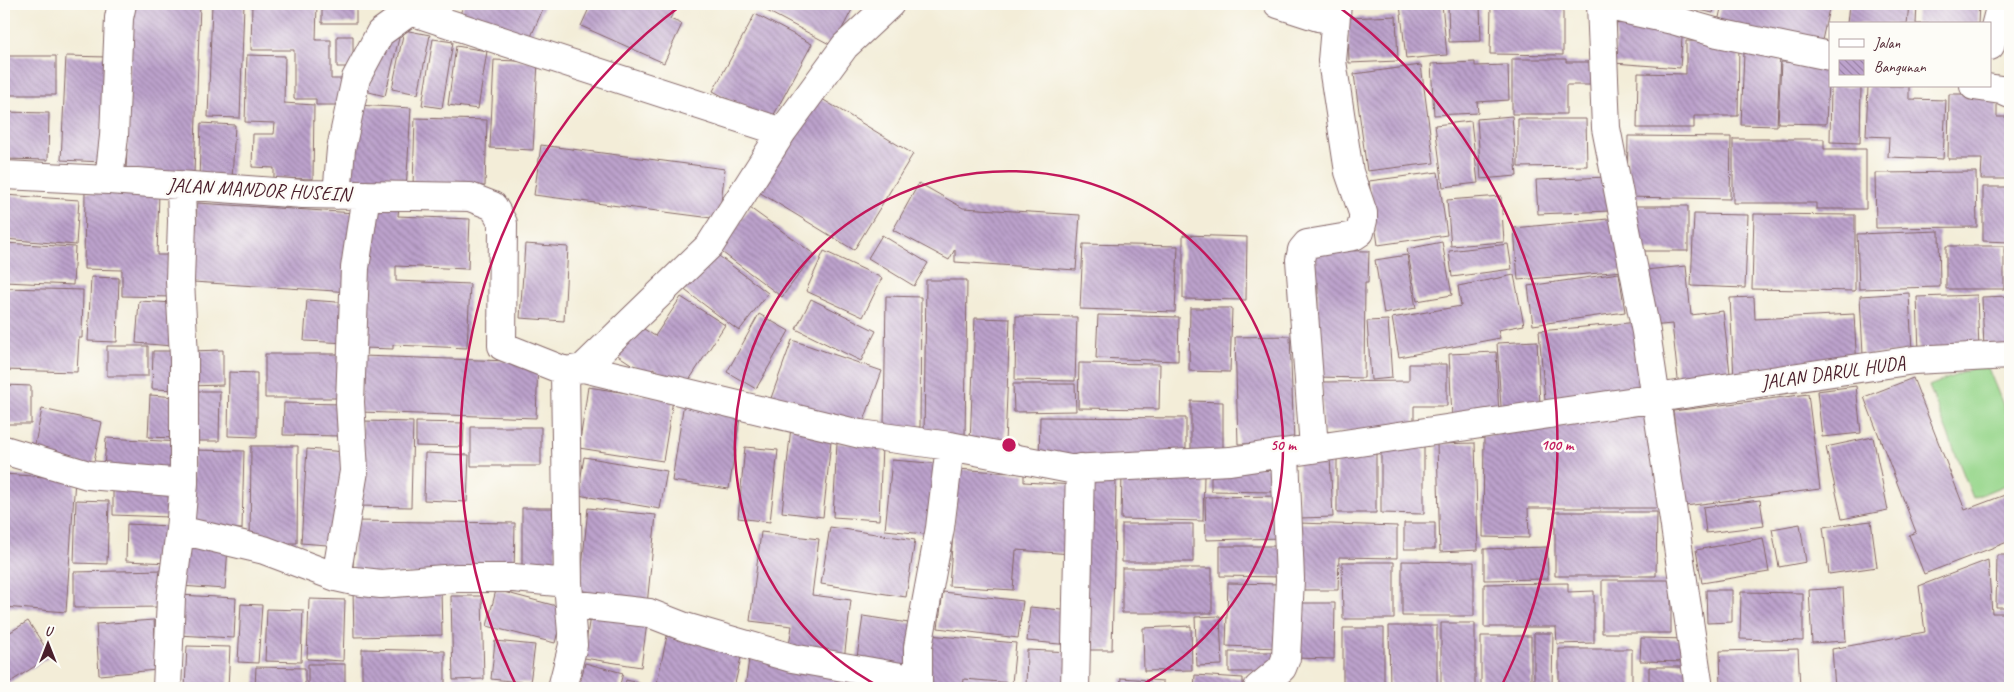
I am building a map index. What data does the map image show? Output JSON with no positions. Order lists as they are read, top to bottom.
{
  "streets": {
    "street": ["JALAN MANDOR HUSEIN", "JALAN DARUL HUDA"]
  },
  "crossings": [
    ["JALAN MANDOR HUSEIN", "JALAN DARUL HUDA"]
  ],
  "legend": ["Jalan", "Bangunan"],
  "north": "top",
  "rings": ["50 m", "100 m"]
}
